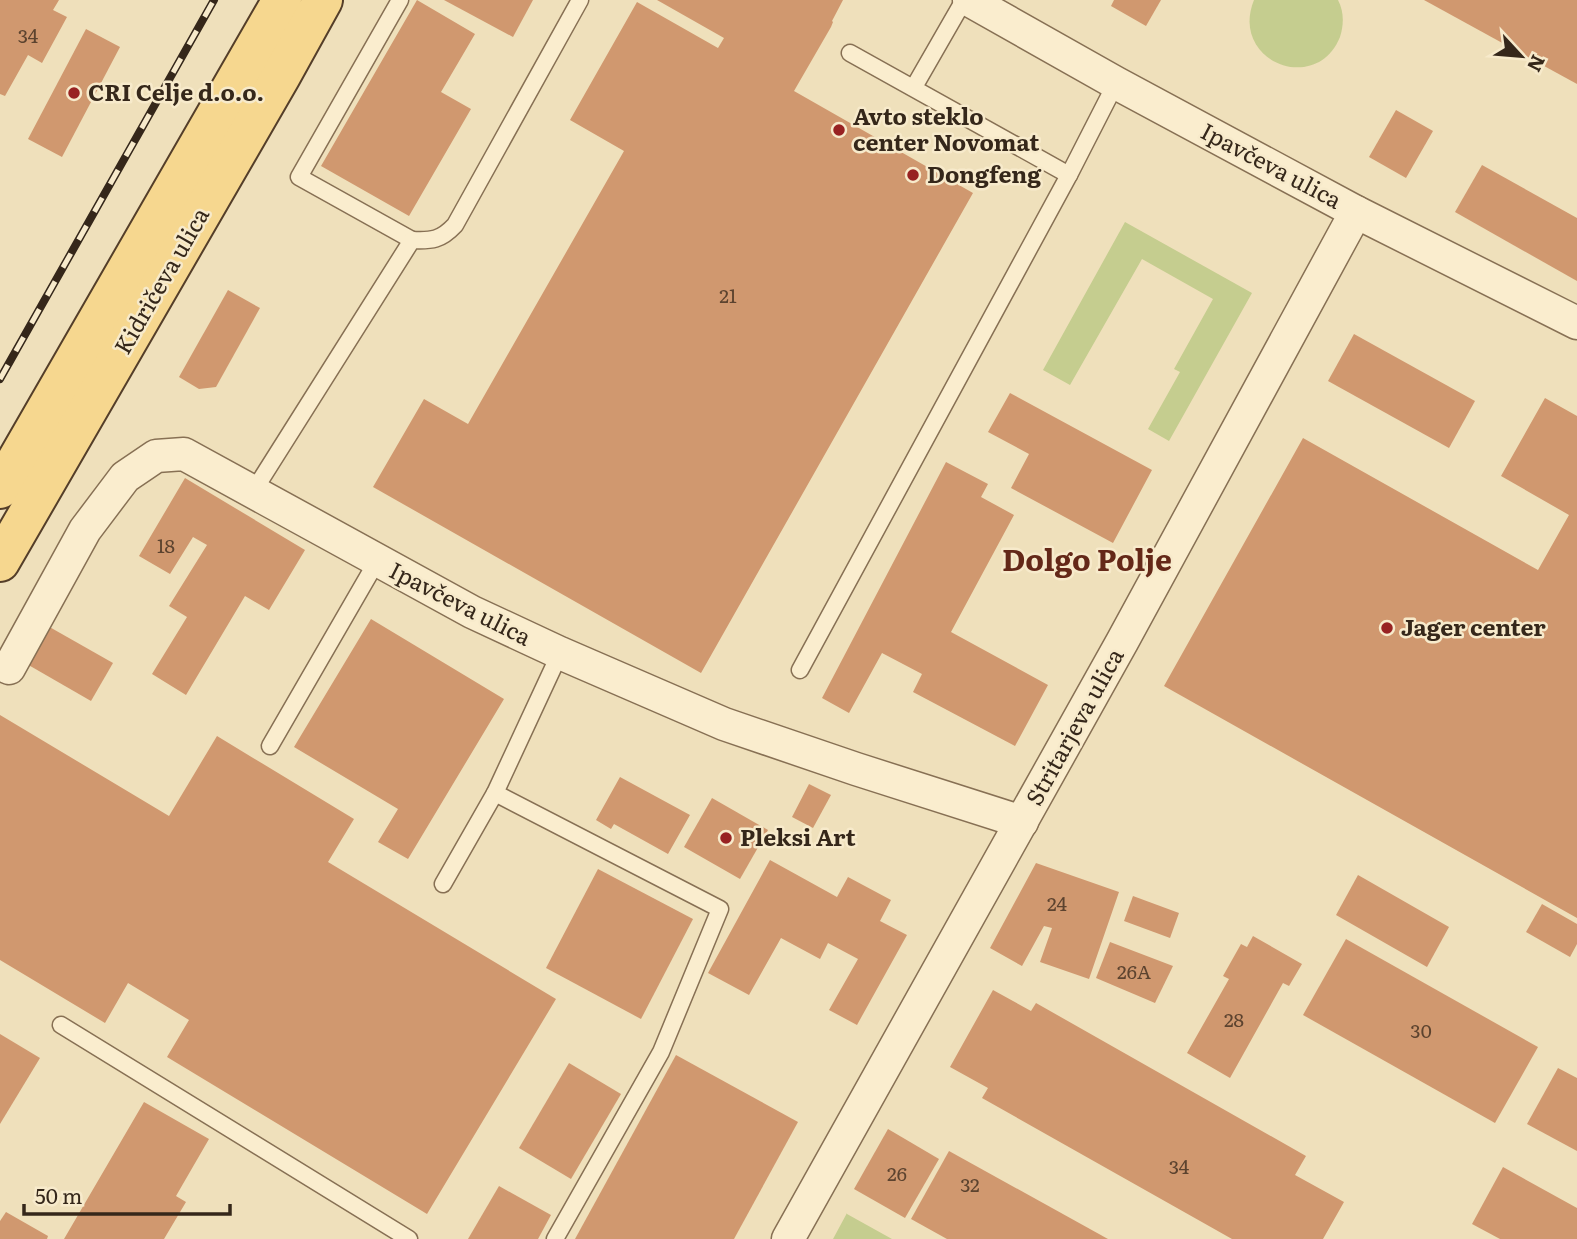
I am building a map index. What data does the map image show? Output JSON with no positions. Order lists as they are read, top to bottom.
{
  "streets": {
    "main road": ["Kidričeva ulica"],
    "street": ["Ipavčeva ulica", "Stritarjeva ulica"]
  },
  "crossings": [
    ["Ipavčeva ulica", "Stritarjeva ulica"]
  ],
  "districts": ["Dolgo Polje"],
  "places": [
    "CRI Celje d.o.o.",
    "Avto steklo center Novomat",
    "Dongfeng",
    "Jager center",
    "Pleksi Art"
  ],
  "house_numbers": [
    "34",
    "21",
    "18",
    "24",
    "26A",
    "28",
    "30",
    "34",
    "26",
    "32"
  ],
  "scale_bar": "50 m",
  "north": "bottom right"
}
